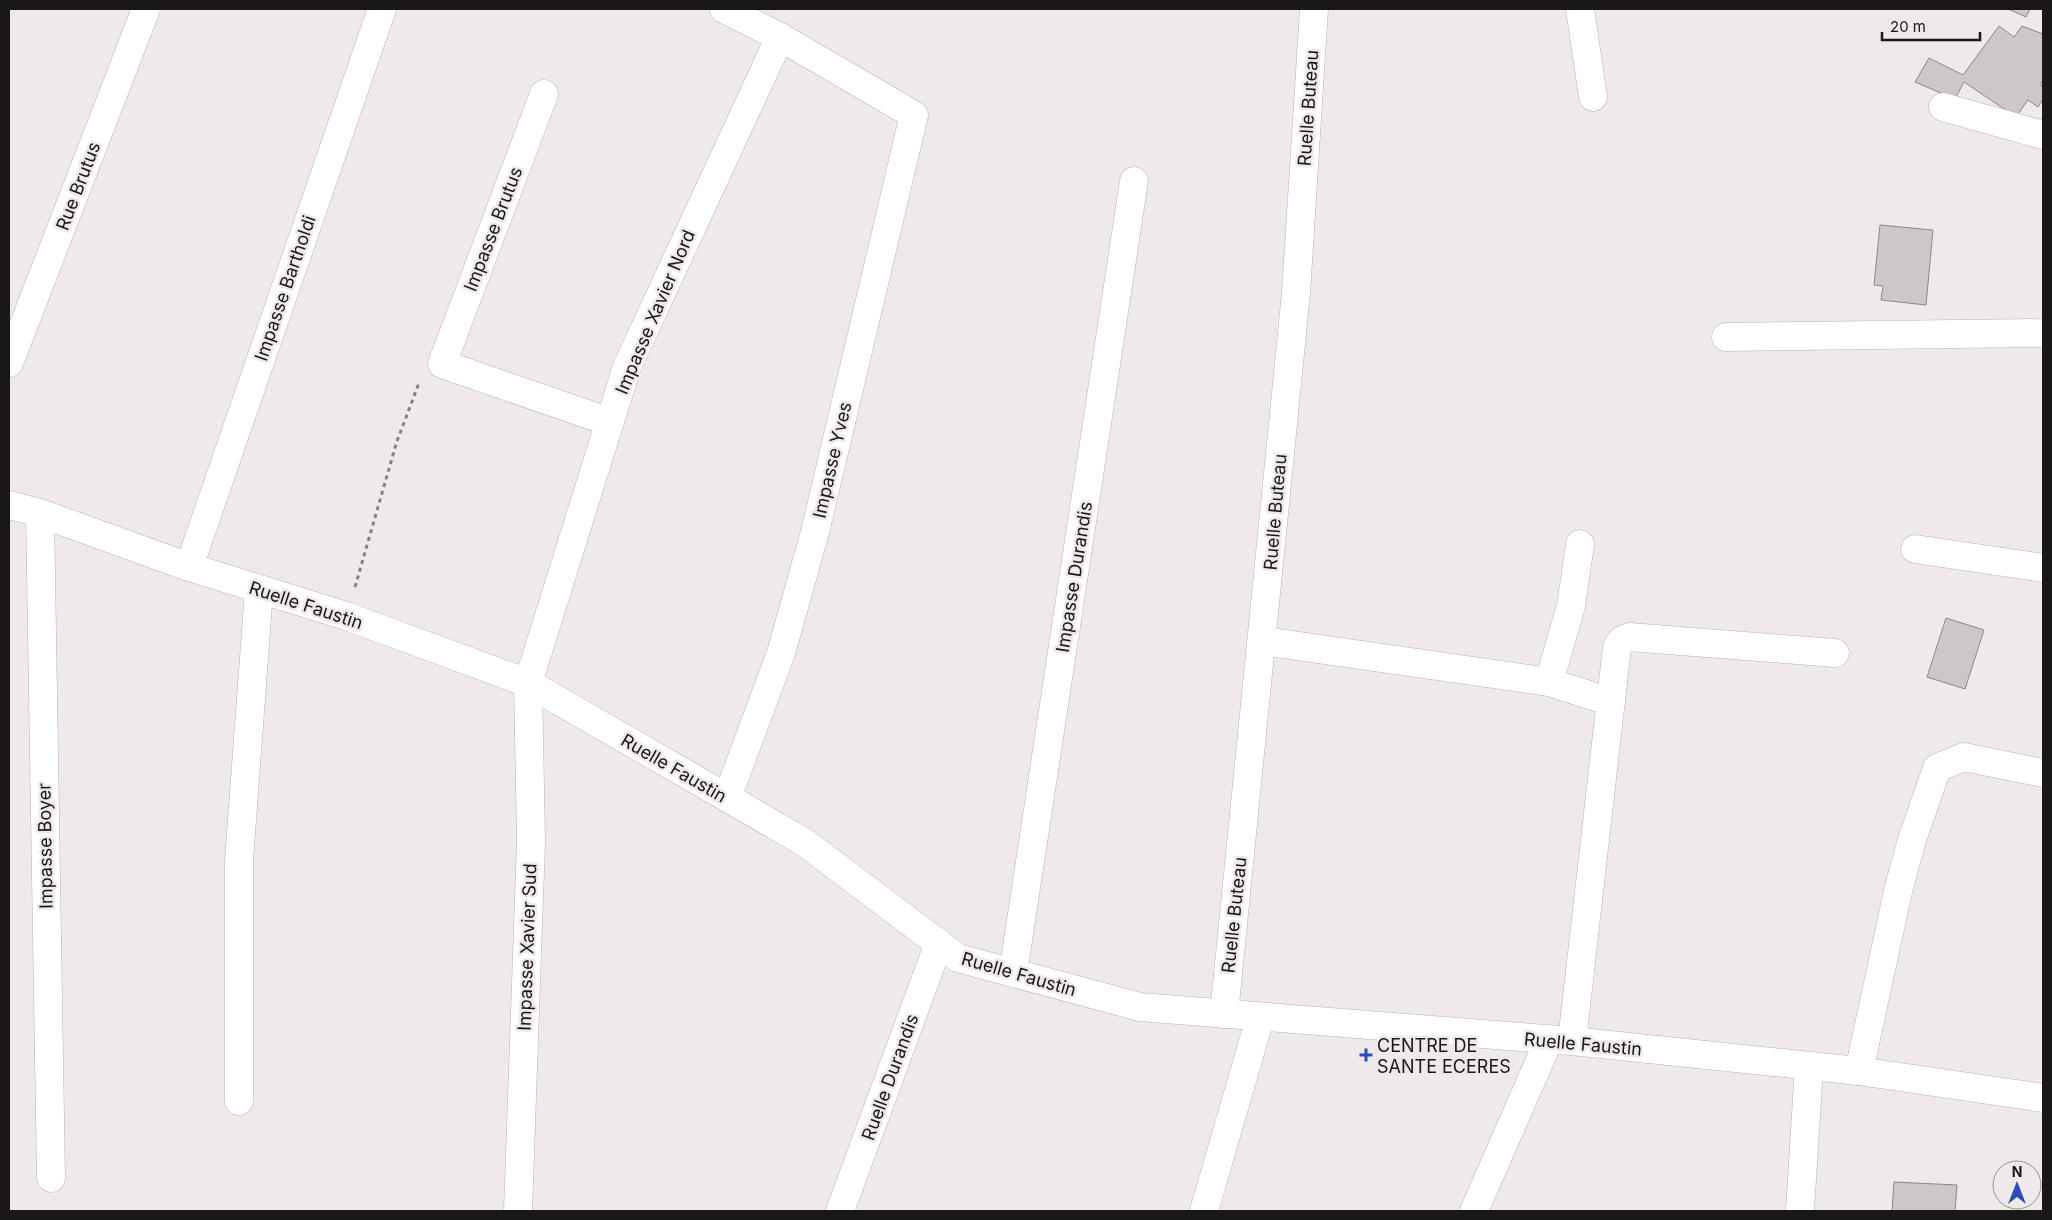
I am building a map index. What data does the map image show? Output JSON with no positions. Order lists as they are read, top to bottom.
{
  "streets": {
    "street": [
      "Ruelle Buteau",
      "Rue Brutus",
      "Impasse Brutus",
      "Impasse Bartholdi",
      "Impasse Xavier Nord",
      "Impasse Yves",
      "Impasse Durandis",
      "Ruelle Faustin",
      "Impasse Boyer",
      "Impasse Xavier Sud",
      "Ruelle Durandis"
    ]
  },
  "crossings": [
    ["Ruelle Buteau", "Ruelle Faustin"],
    ["Impasse Bartholdi", "Ruelle Faustin"],
    ["Impasse Xavier Nord", "Impasse Yves"],
    ["Impasse Xavier Nord", "Ruelle Faustin"],
    ["Impasse Xavier Nord", "Impasse Xavier Sud"],
    ["Impasse Yves", "Ruelle Faustin"],
    ["Impasse Durandis", "Ruelle Faustin"],
    ["Ruelle Faustin", "Impasse Boyer"],
    ["Ruelle Faustin", "Impasse Xavier Sud"],
    ["Ruelle Faustin", "Ruelle Durandis"]
  ],
  "places": {
    "health": ["CENTRE DE SANTE ECERES"]
  },
  "scale_bar": "20 m",
  "north": "top"
}
